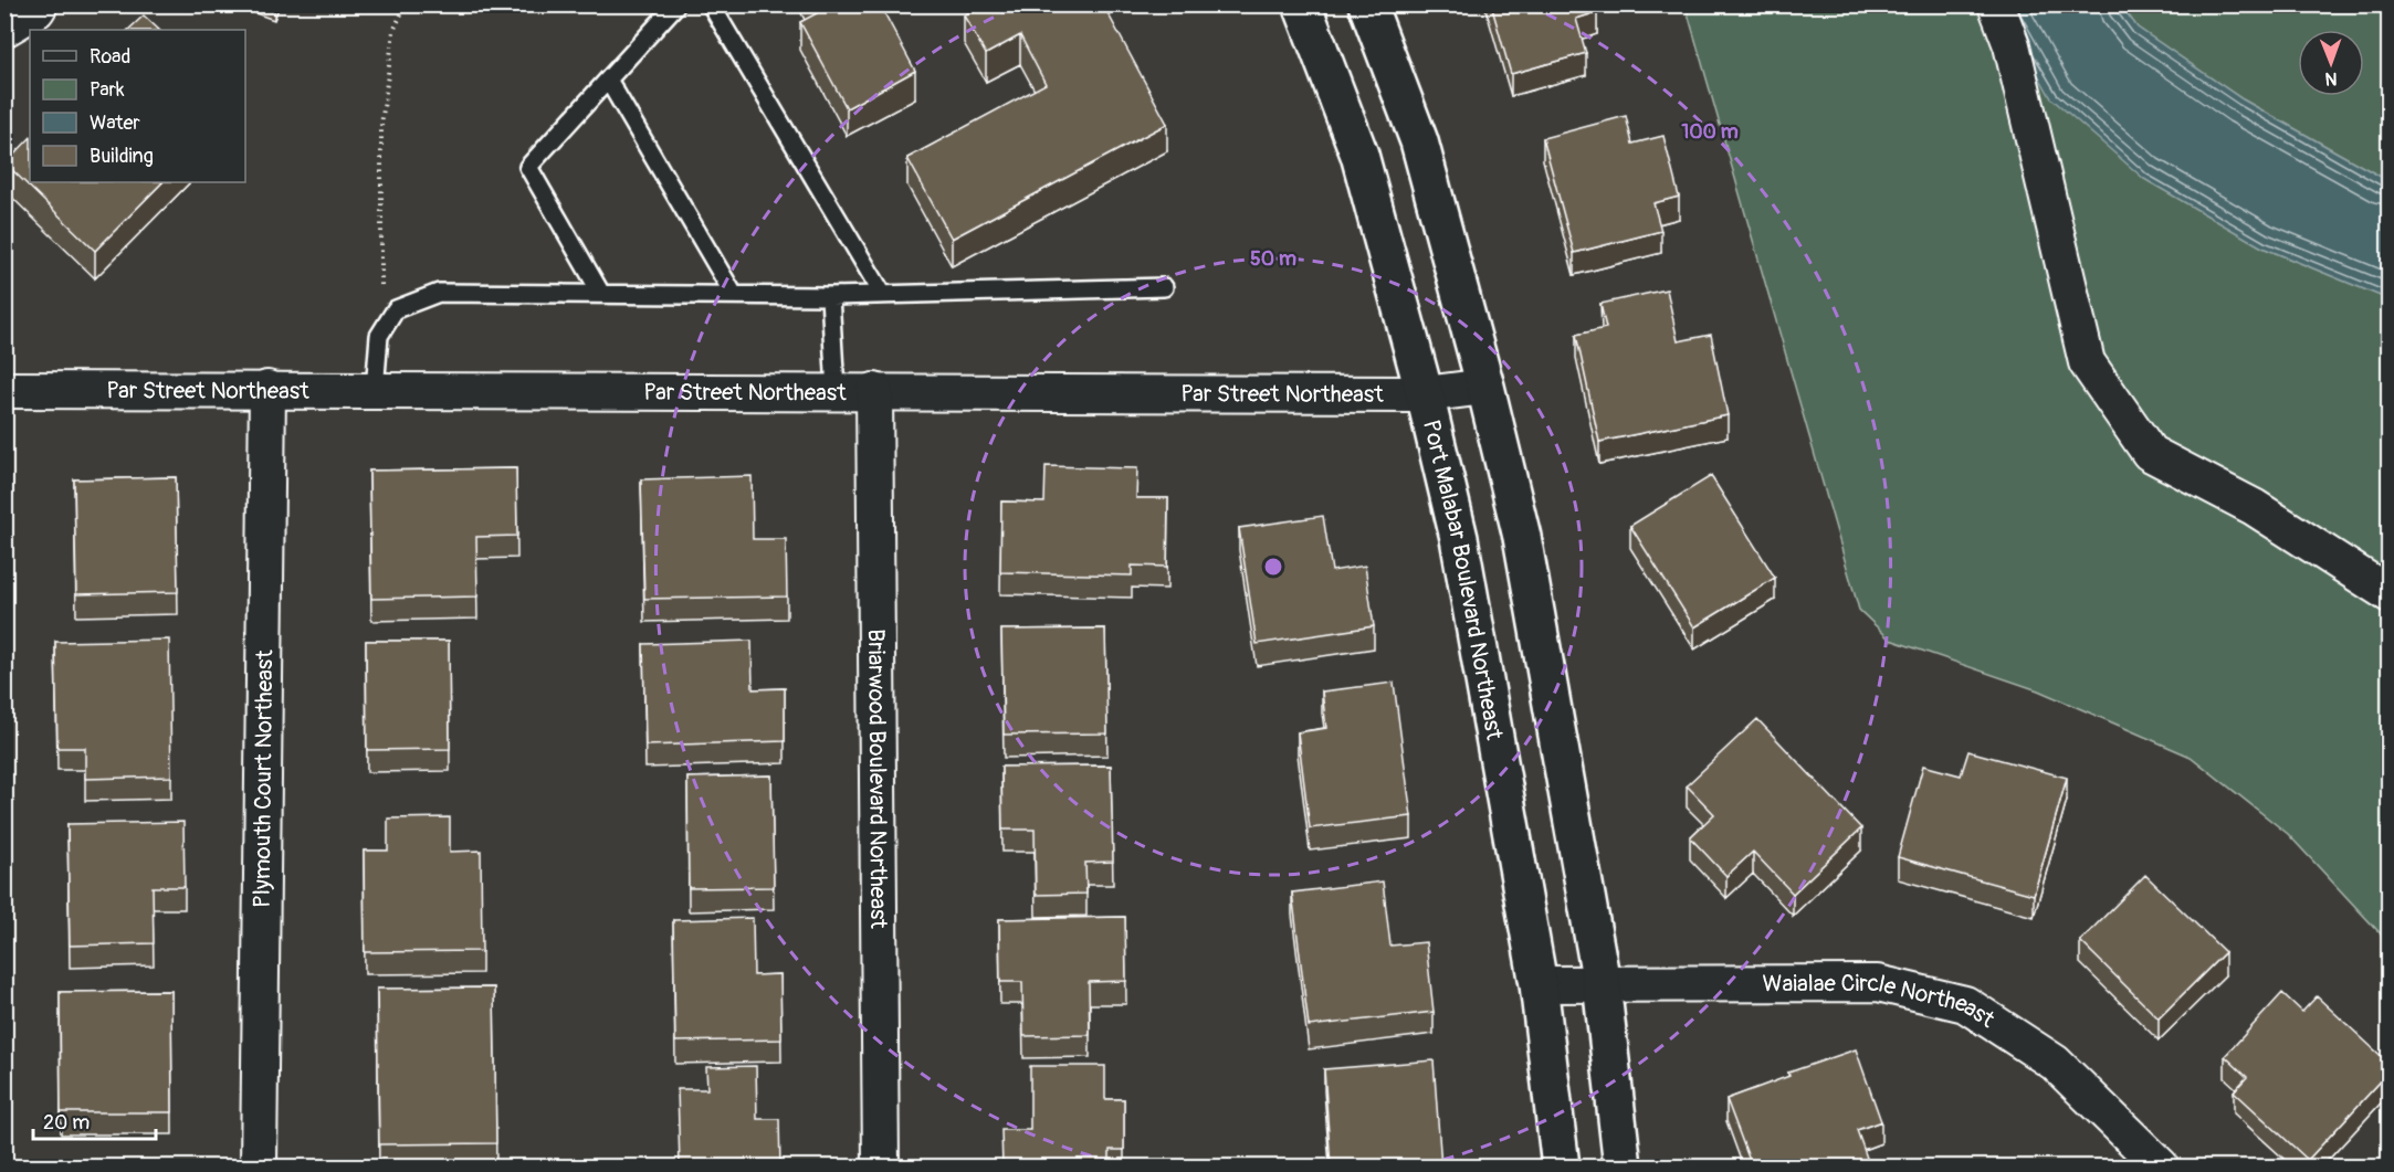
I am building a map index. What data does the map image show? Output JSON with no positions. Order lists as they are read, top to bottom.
{
  "streets": {
    "street": [
      "Par Street Northeast",
      "Port Malabar Boulevard Northeast",
      "Plymouth Court Northeast",
      "Briarwood Boulevard Northeast",
      "Waialae Circle Northeast"
    ]
  },
  "crossings": [
    ["Par Street Northeast", "Port Malabar Boulevard Northeast"],
    ["Par Street Northeast", "Plymouth Court Northeast"],
    ["Par Street Northeast", "Briarwood Boulevard Northeast"],
    ["Port Malabar Boulevard Northeast", "Waialae Circle Northeast"]
  ],
  "legend": [
    "Road",
    "Park",
    "Water",
    "Building"
  ],
  "scale_bar": "20 m",
  "north": "bottom",
  "rings": ["100 m", "50 m"]
}
